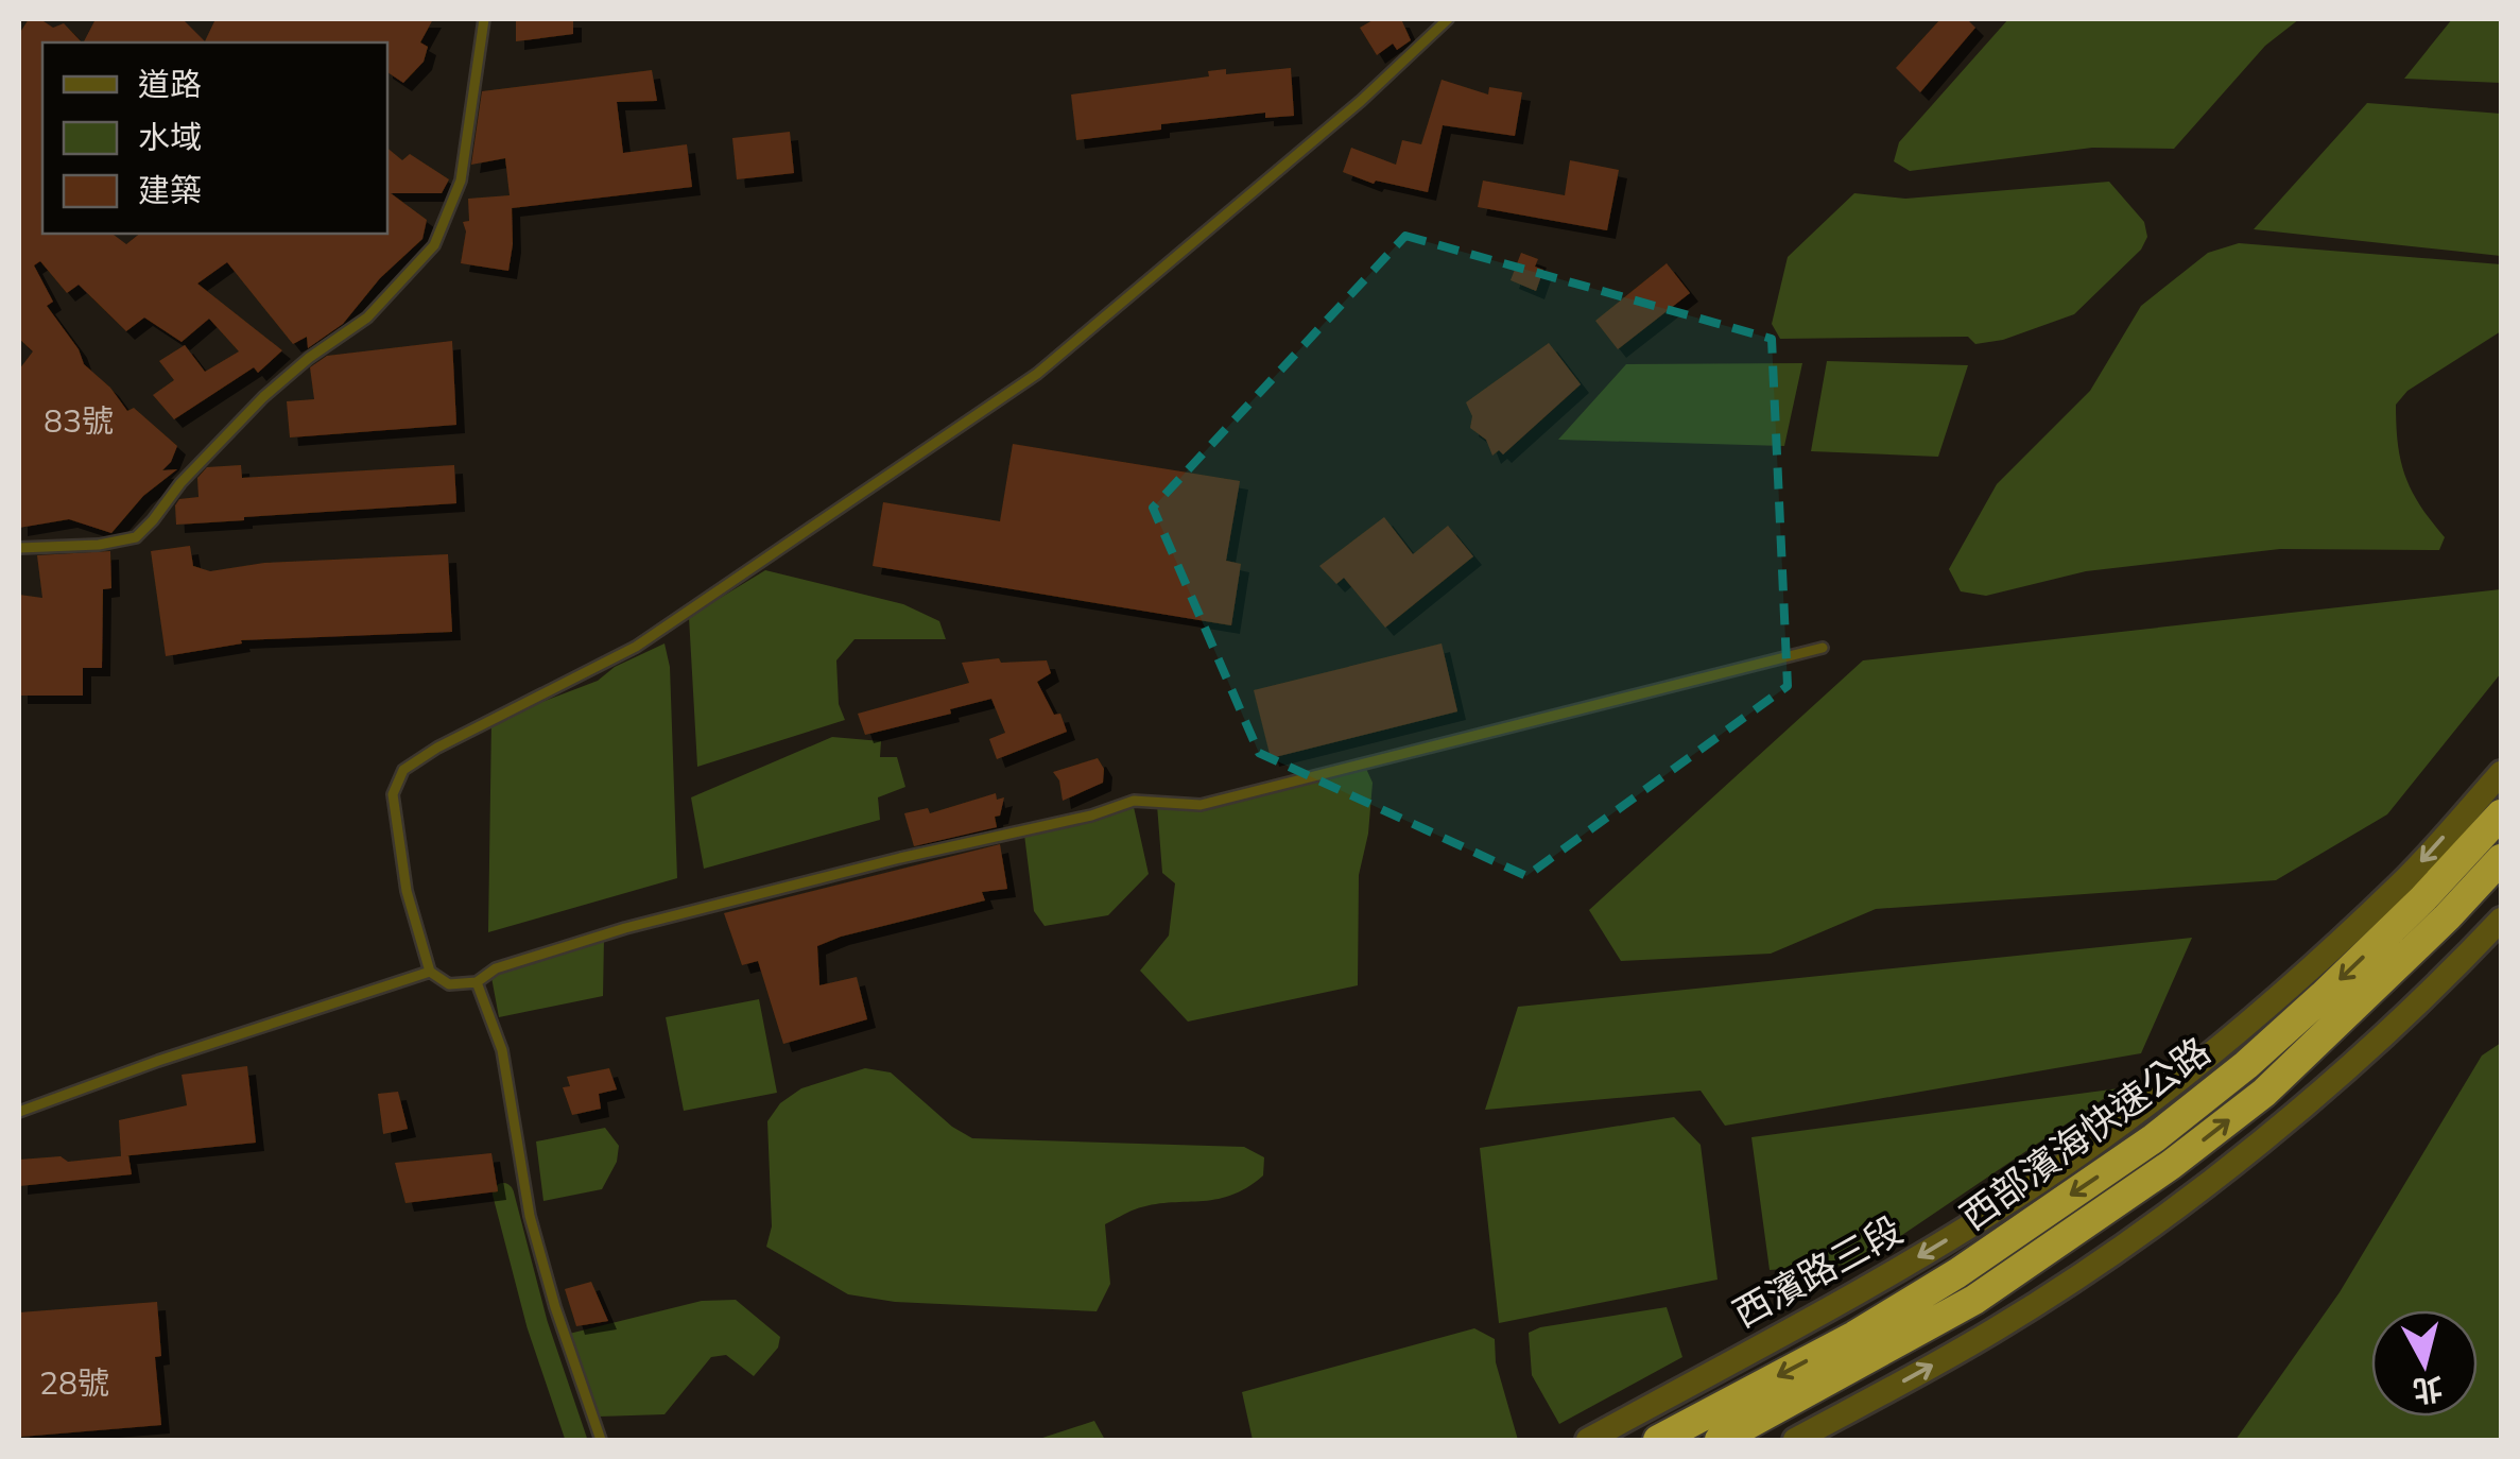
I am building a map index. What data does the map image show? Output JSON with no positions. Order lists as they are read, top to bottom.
{
  "streets": {
    "highway": ["西部濱海快速公路"],
    "street": ["西濱路三段"]
  },
  "house_numbers": ["83號", "28號"],
  "legend": ["道路", "水域", "建築"],
  "north": "bottom"
}
